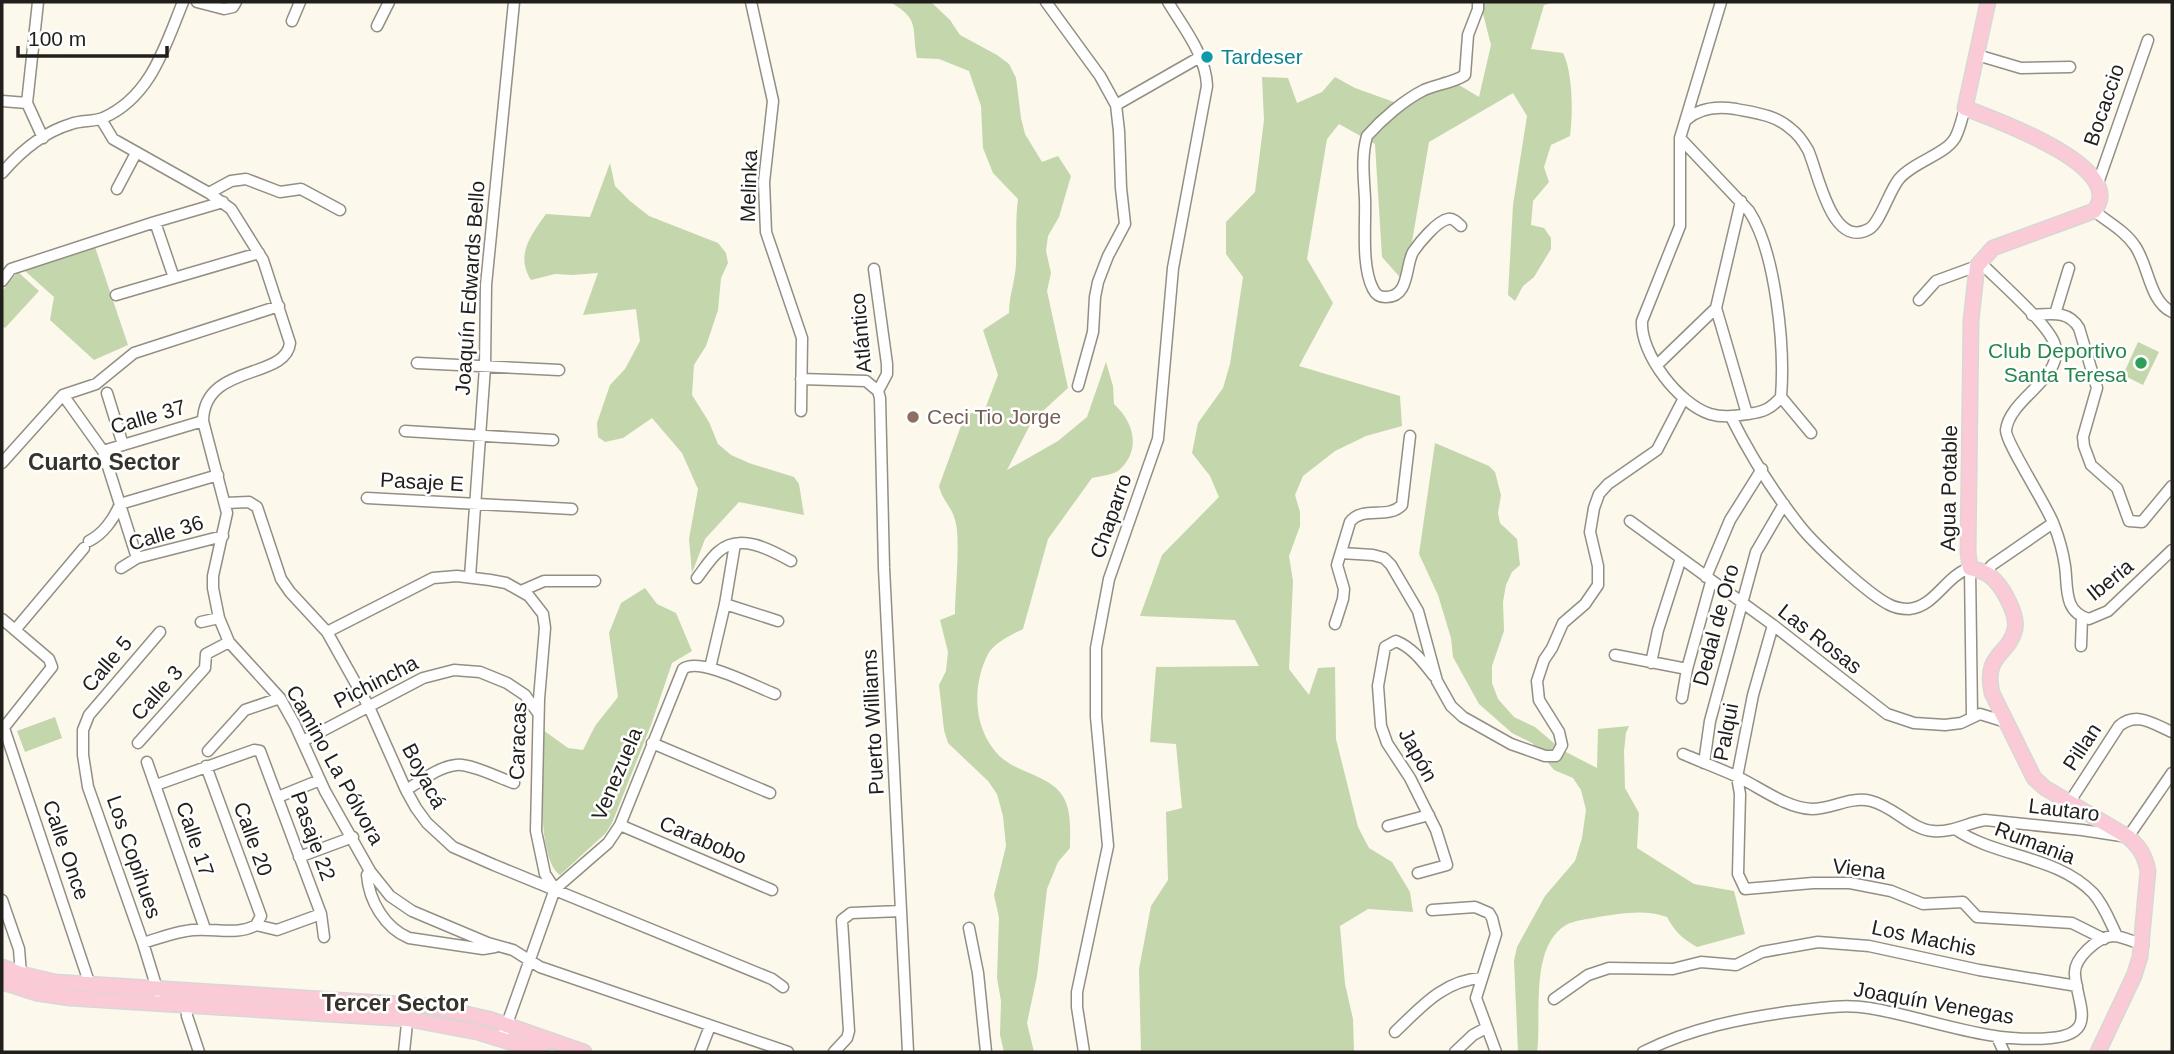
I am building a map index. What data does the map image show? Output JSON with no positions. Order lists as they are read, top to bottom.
{
  "streets": {
    "main road": ["Agua Potable"],
    "street": [
      "Bocaccio",
      "Melinka",
      "Joaquín Edwards Bello",
      "Atlántico",
      "Calle 37",
      "Pasaje E",
      "Chaparro",
      "Calle 36",
      "Iberia",
      "Dedal de Oro",
      "Las Rosas",
      "Calle 5",
      "Pichincha",
      "Calle 3",
      "Puerto Williams",
      "Palqui",
      "Caracas",
      "Pillan",
      "Japón",
      "Camino La Pólvora",
      "Venezuela",
      "Boyacá",
      "Lautaro",
      "Pasaje 22",
      "Calle 17",
      "Calle 20",
      "Carabobo",
      "Rumania",
      "Calle Once",
      "Los Copihues",
      "Viena",
      "Los Machis",
      "Joaquín Venegas"
    ]
  },
  "crossings": [
    ["Joaquín Edwards Bello", "Pasaje E"],
    ["Atlántico", "Puerto Williams"],
    ["Calle 37", "Camino La Pólvora"],
    ["Agua Potable", "Iberia"],
    ["Agua Potable", "Las Rosas"],
    ["Calle 36", "Camino La Pólvora"],
    ["Dedal de Oro", "Las Rosas"],
    ["Las Rosas", "Palqui"],
    ["Calle 5", "Los Copihues"],
    ["Pichincha", "Caracas"],
    ["Pichincha", "Camino La Pólvora"],
    ["Pichincha", "Boyacá"],
    ["Calle 3", "Camino La Pólvora"],
    ["Palqui", "Viena"],
    ["Caracas", "Venezuela"],
    ["Caracas", "Boyacá"],
    ["Camino La Pólvora", "Venezuela"],
    ["Camino La Pólvora", "Boyacá"],
    ["Venezuela", "Boyacá"],
    ["Venezuela", "Carabobo"],
    ["Lautaro", "Rumania"],
    ["Pasaje 22", "Calle 20"],
    ["Rumania", "Joaquín Venegas"],
    ["Viena", "Joaquín Venegas"],
    ["Los Machis", "Joaquín Venegas"]
  ],
  "districts": ["Cuarto Sector", "Tercer Sector"],
  "places": ["Tardeser", "Club Deportivo Santa Teresa", "Ceci Tio Jorge"],
  "scale_bar": "100 m"
}
